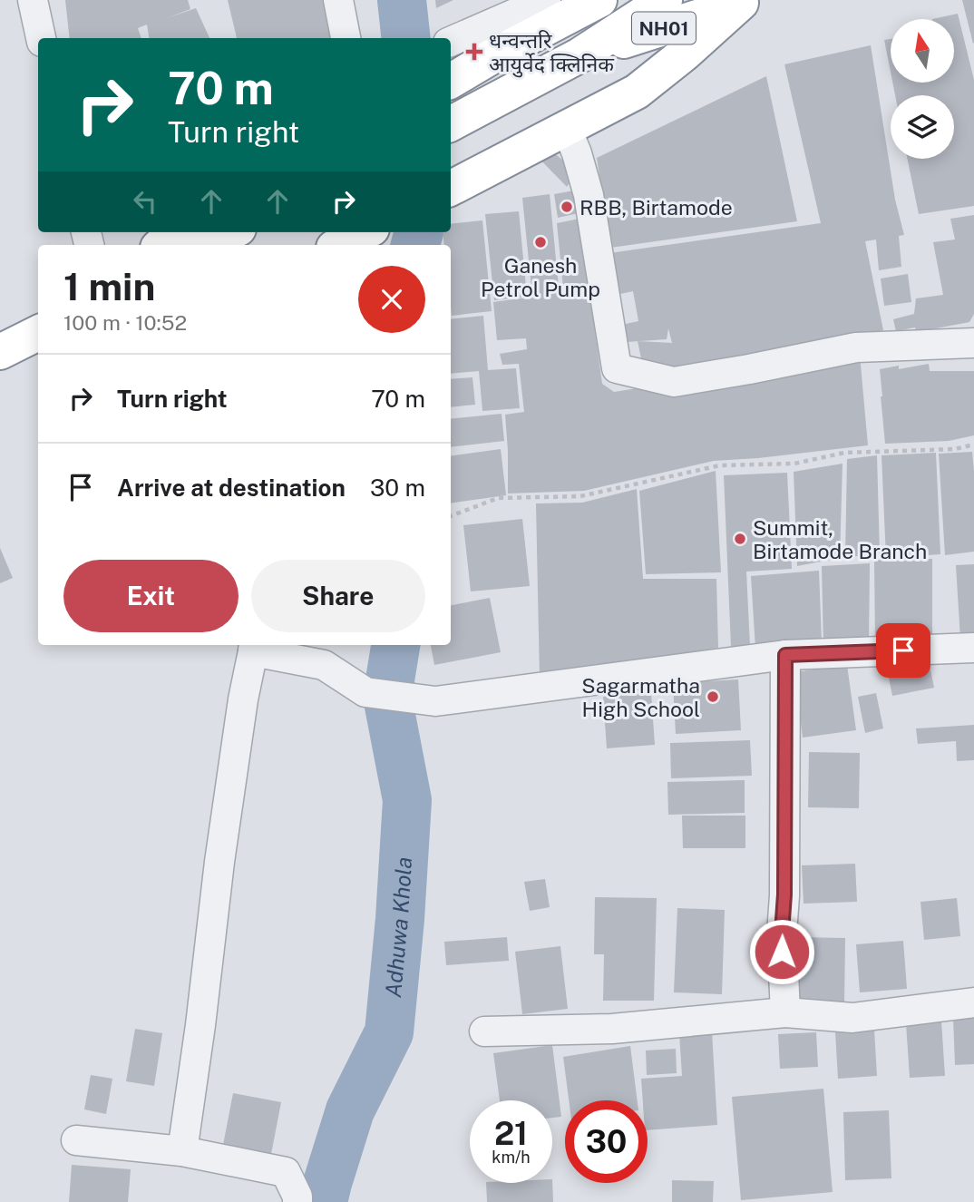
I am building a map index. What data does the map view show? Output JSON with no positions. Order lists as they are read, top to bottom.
{
  "streets": {
    "highway": ["NH01"]
  },
  "water": ["Adhuwa Khola"],
  "places": {
    "health": ["धन्वन्तरि आयुर्वेद क्लिनिक"],
    "other": [
      "RBB, Birtamode",
      "Ganesh Petrol Pump",
      "Summit, Birtamode Branch",
      "Sagarmatha High School"
    ]
  },
  "north": "top",
  "page": {
    "turn": ["70 m", "Turn right"],
    "heading": ["1 min", "100 m · 10:52"],
    "list": [
      {
        "name": "Turn right",
        "value": "70 m"
      },
      {
        "name": "Arrive at destination",
        "value": "30 m"
      }
    ],
    "buttons": ["Exit", "Share"],
    "speed": "21 km/h",
    "limit": "30"
  }
}
